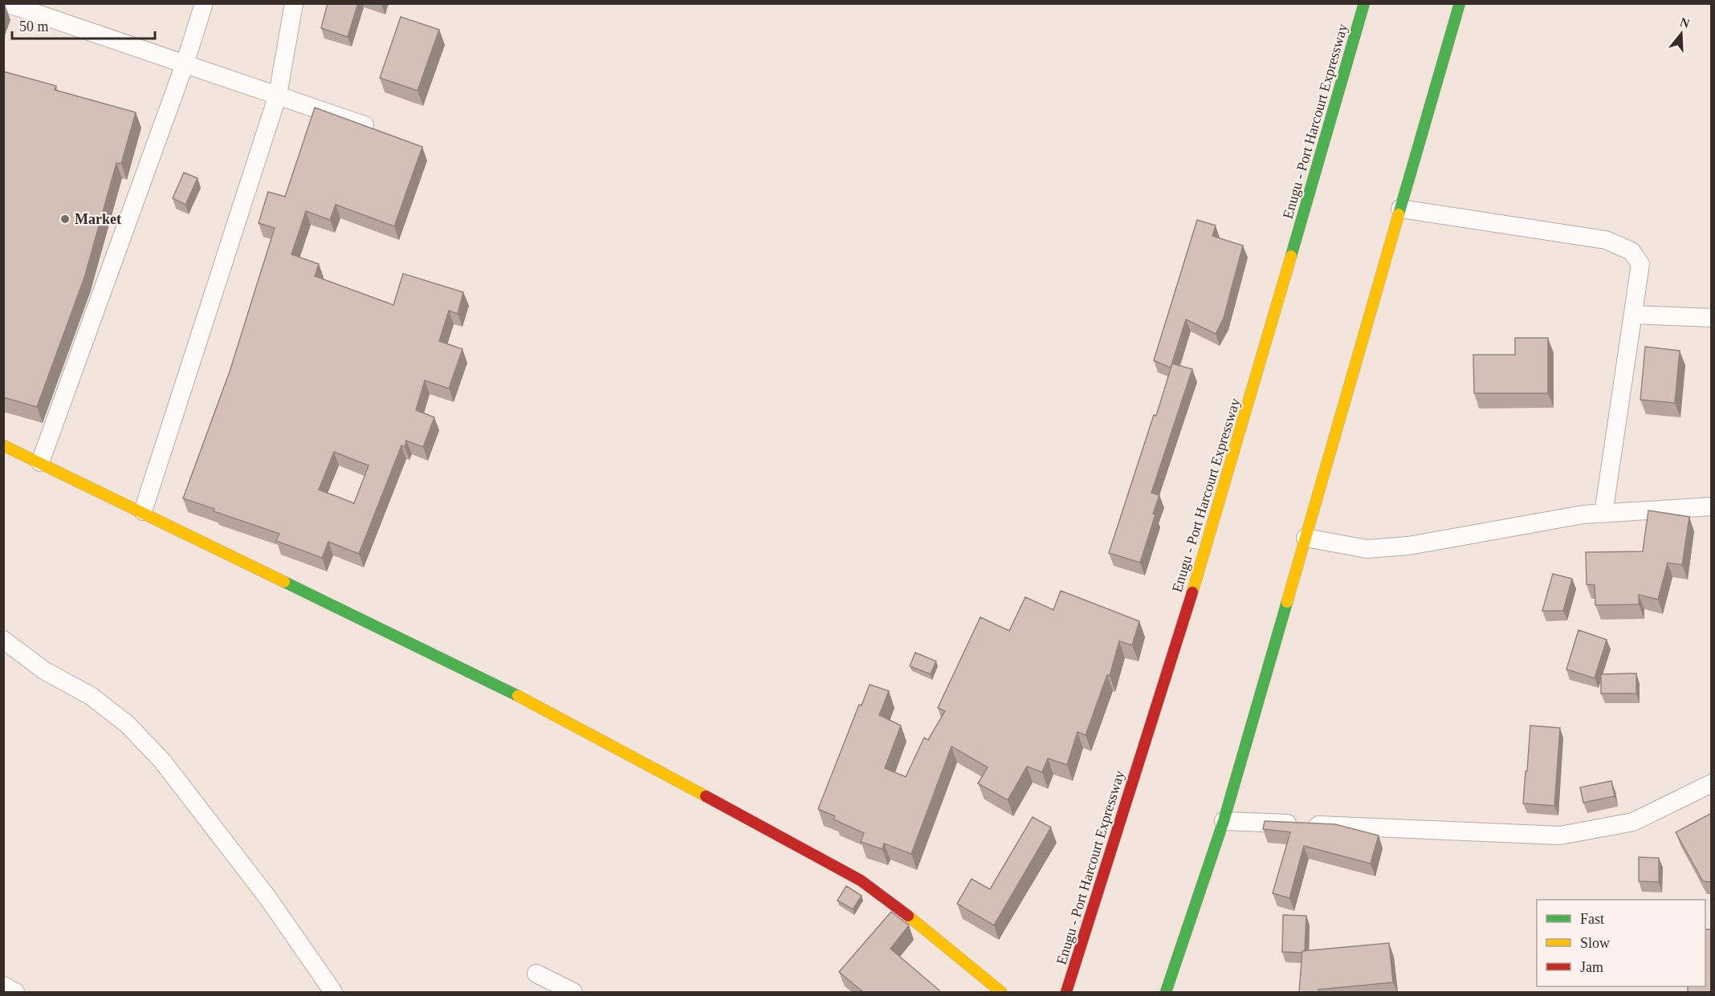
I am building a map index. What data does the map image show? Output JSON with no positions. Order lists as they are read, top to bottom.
{
  "streets": {
    "main road": ["Enugu - Port Harcourt Expressway"]
  },
  "places": ["Market"],
  "legend": ["Fast", "Slow", "Jam"],
  "scale_bar": "50 m",
  "north": "top"
}
